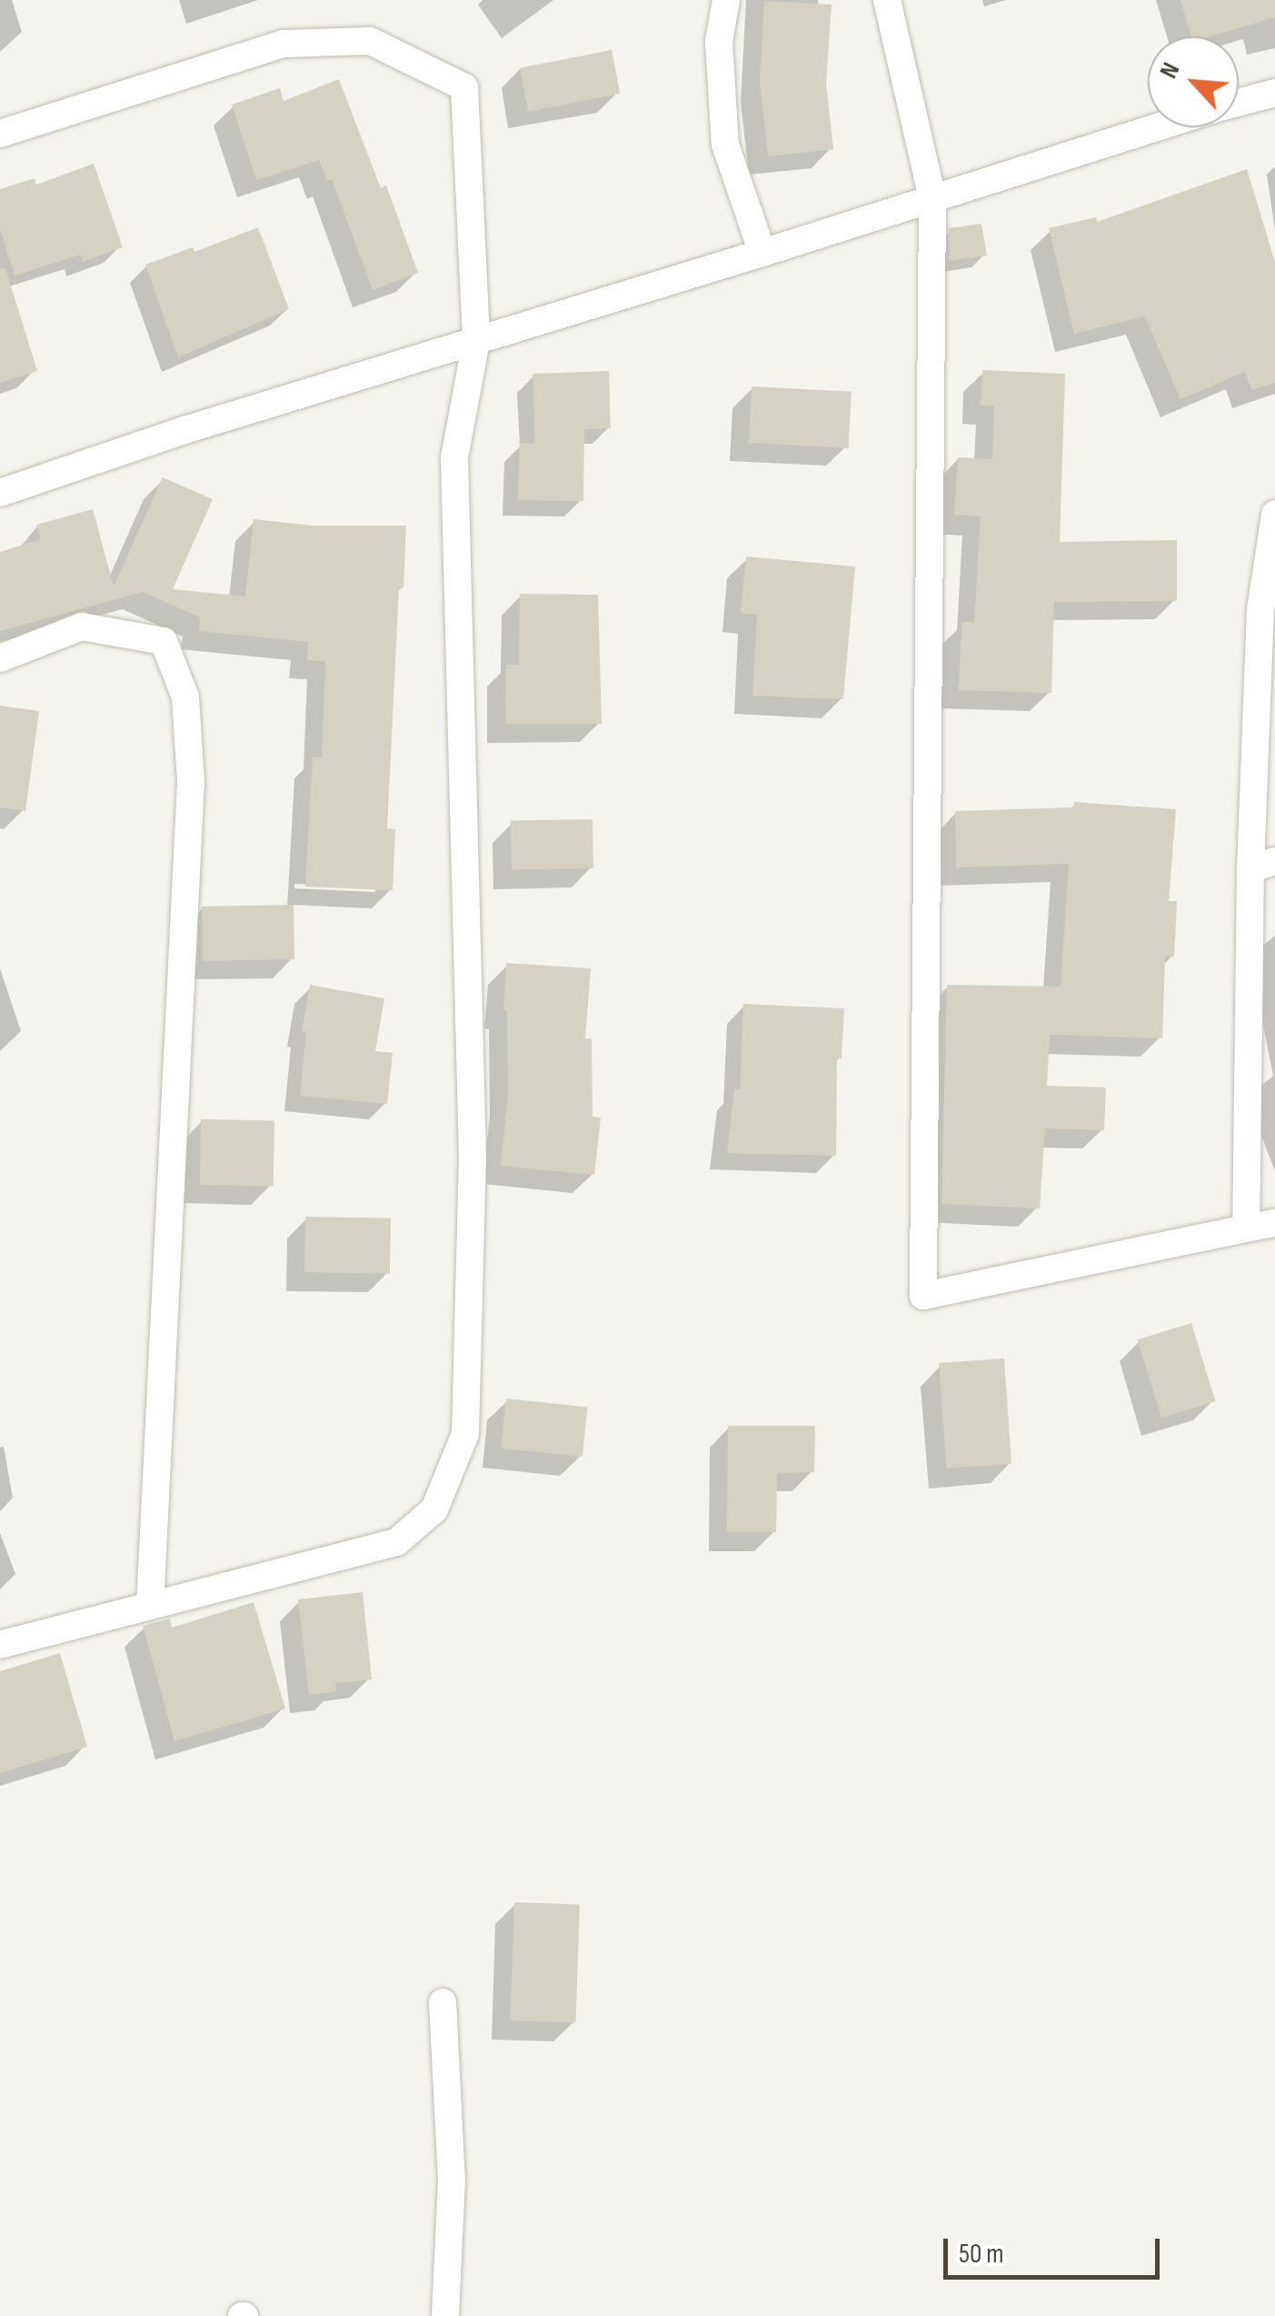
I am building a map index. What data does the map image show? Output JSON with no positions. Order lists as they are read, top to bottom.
{
  "scale_bar": "50 m",
  "north": "top left"
}
